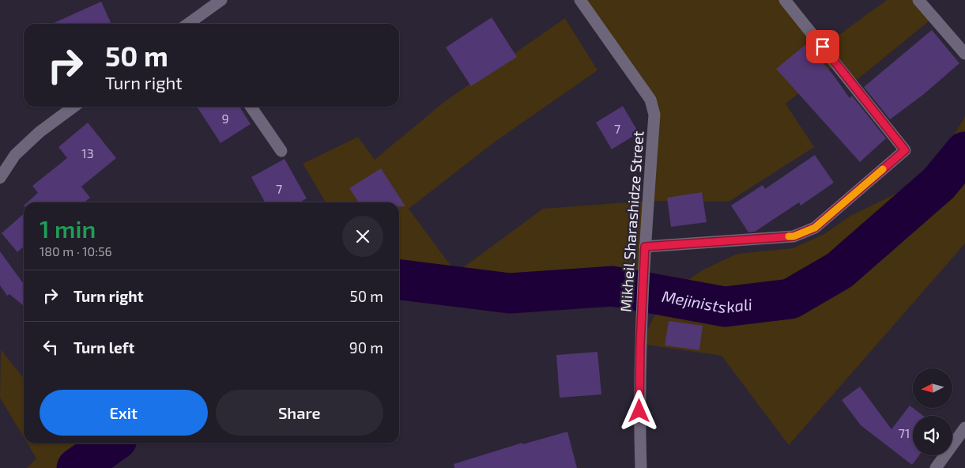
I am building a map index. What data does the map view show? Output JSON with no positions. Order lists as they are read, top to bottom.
{
  "streets": {
    "street": ["Mikheil Sharashidze Street"]
  },
  "water": ["Mejinistskali"],
  "house_numbers": [
    "9",
    "7",
    "13",
    "7",
    "71"
  ],
  "north": "left",
  "page": {
    "turn": ["50 m", "Turn right"],
    "heading": ["1 min", "180 m · 10:56"],
    "list": [
      {
        "name": "Turn right",
        "value": "50 m"
      },
      {
        "name": "Turn left",
        "value": "90 m"
      }
    ],
    "buttons": ["Exit", "Share"]
  }
}
